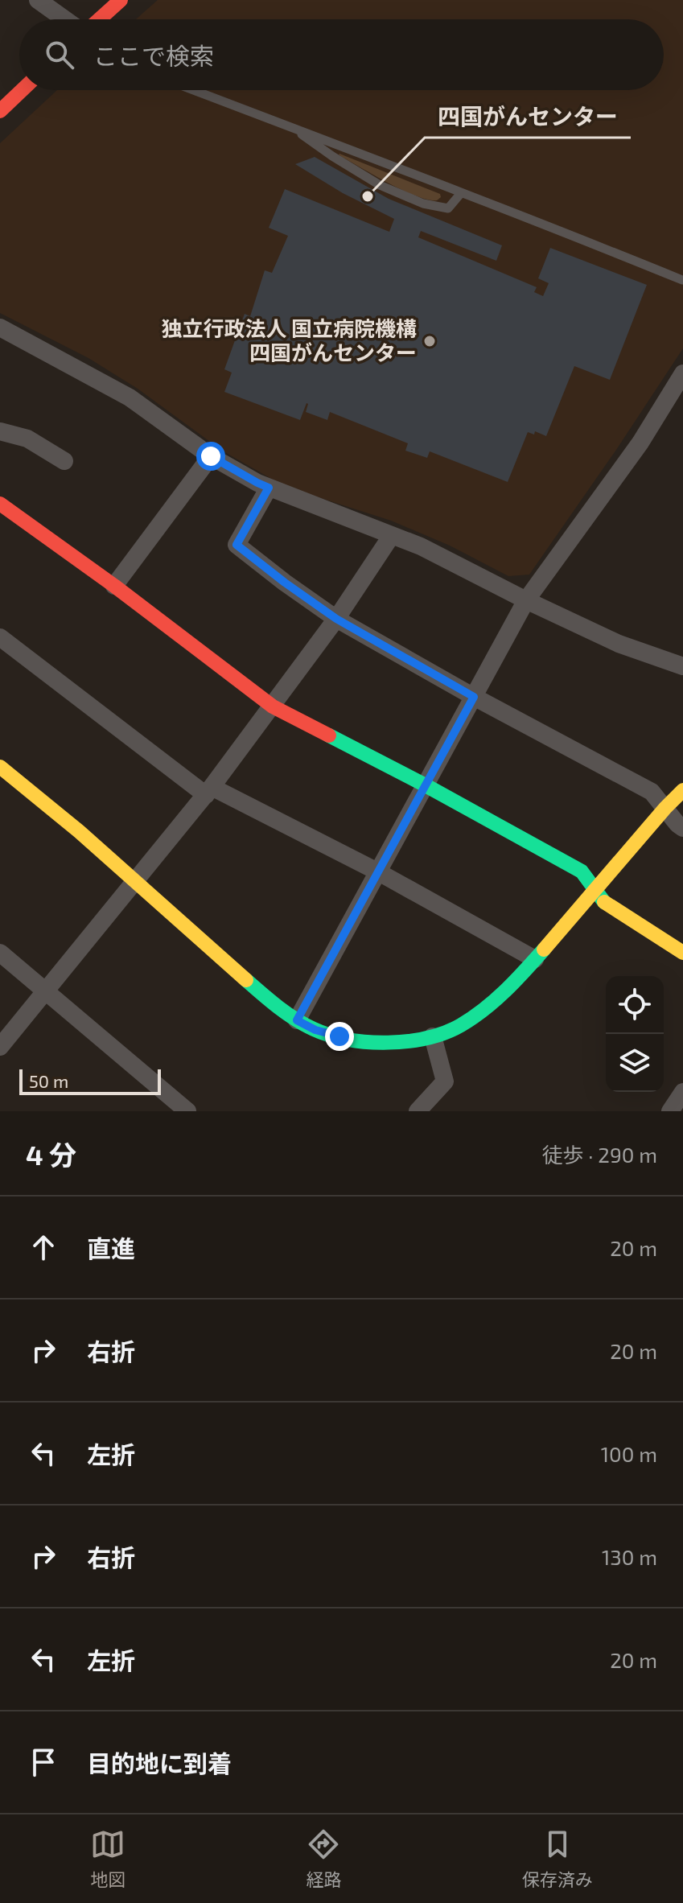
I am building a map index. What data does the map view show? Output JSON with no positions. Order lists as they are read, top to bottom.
{
  "places": ["四国がんセンター", "独立行政法人 国立病院機構 四国がんセンター"],
  "scale_bar": "50 m",
  "page": {
    "search": "ここで検索",
    "scale": "50 m",
    "heading": ["4 分", "徒歩 · 290 m"],
    "list": [
      ["直進", "20 m"],
      ["右折", "20 m"],
      ["左折", "100 m"],
      ["右折", "130 m"],
      ["左折", "20 m"],
      "目的地に到着"
    ],
    "nav": ["地図", "経路", "保存済み"]
  }
}
